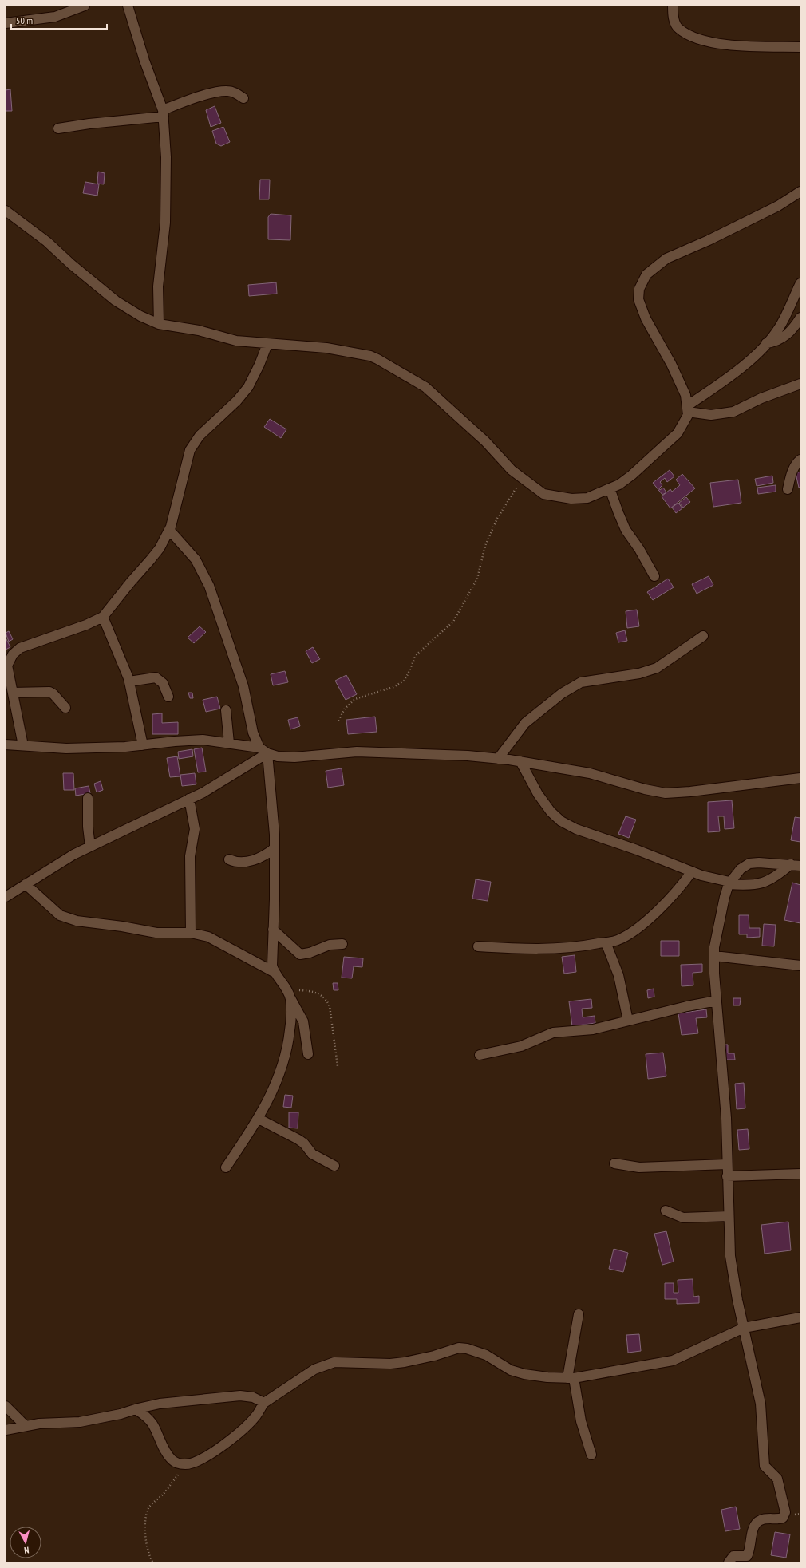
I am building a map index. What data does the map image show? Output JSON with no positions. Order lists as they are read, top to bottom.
{
  "scale_bar": "50 m",
  "north": "bottom"
}
